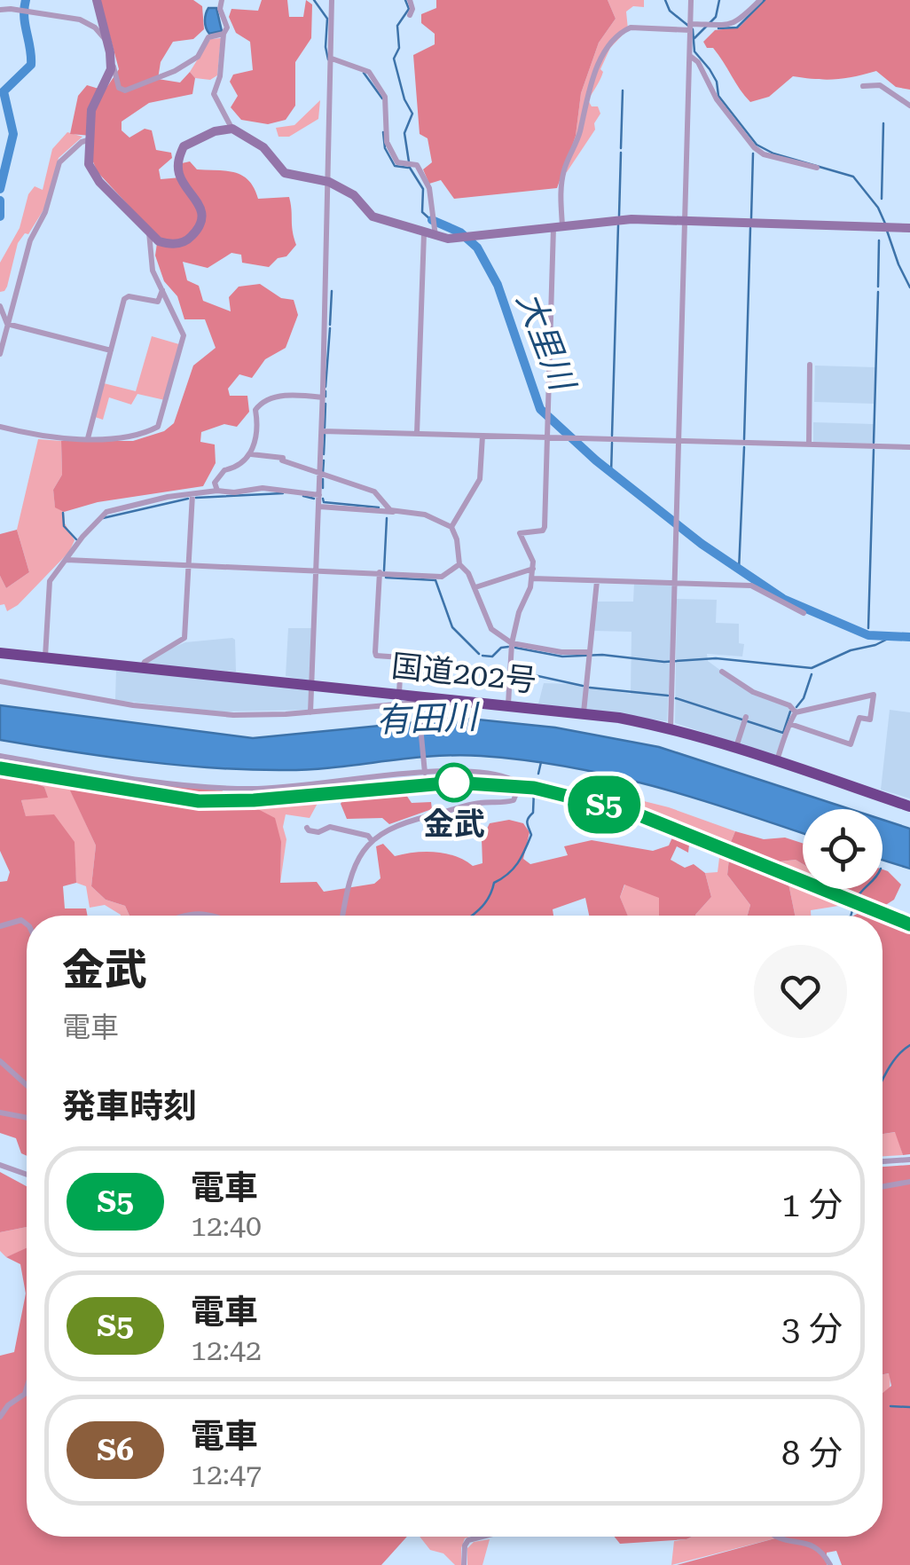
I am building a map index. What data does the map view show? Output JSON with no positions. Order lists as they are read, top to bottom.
{
  "streets": {
    "highway": ["国道202号"]
  },
  "water": ["大里川", "有田川"],
  "places": ["金武"],
  "page": {
    "on_map": "S5",
    "heading": [
      ["金武", "電車"],
      "発車時刻"
    ],
    "list": [
      {
        "mark": "S5",
        "name": "電車",
        "note": "12:40",
        "value": "1 分"
      },
      {
        "mark": "S5",
        "name": "電車",
        "note": "12:42",
        "value": "3 分"
      },
      {
        "mark": "S6",
        "name": "電車",
        "note": "12:47",
        "value": "8 分"
      }
    ]
  }
}
